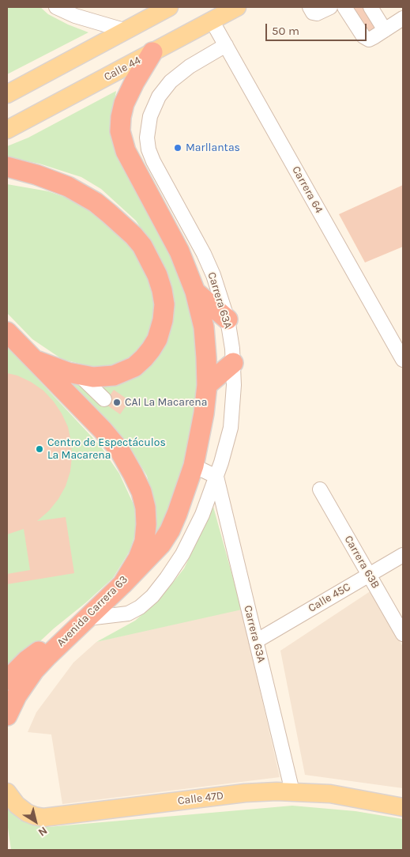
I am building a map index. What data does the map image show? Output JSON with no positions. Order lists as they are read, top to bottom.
{
  "streets": {
    "highway": ["Avenida Carrera 63"],
    "main road": ["Calle 44", "Calle 47D"],
    "street": [
      "Carrera 64",
      "Carrera 63A",
      "Carrera 63B",
      "Calle 45C"
    ]
  },
  "crossings": [
    ["Calle 44", "Carrera 64"],
    ["Carrera 64", "Carrera 63A"],
    ["Carrera 63A", "Calle 45C"],
    ["Carrera 63A", "Avenida Carrera 63"],
    ["Carrera 63A", "Calle 47D"],
    ["Carrera 63B", "Calle 45C"]
  ],
  "places": ["Marllantas", "CAI La Macarena", "Centro de Espectáculos La Macarena"],
  "scale_bar": "50 m",
  "north": "bottom right"
}
